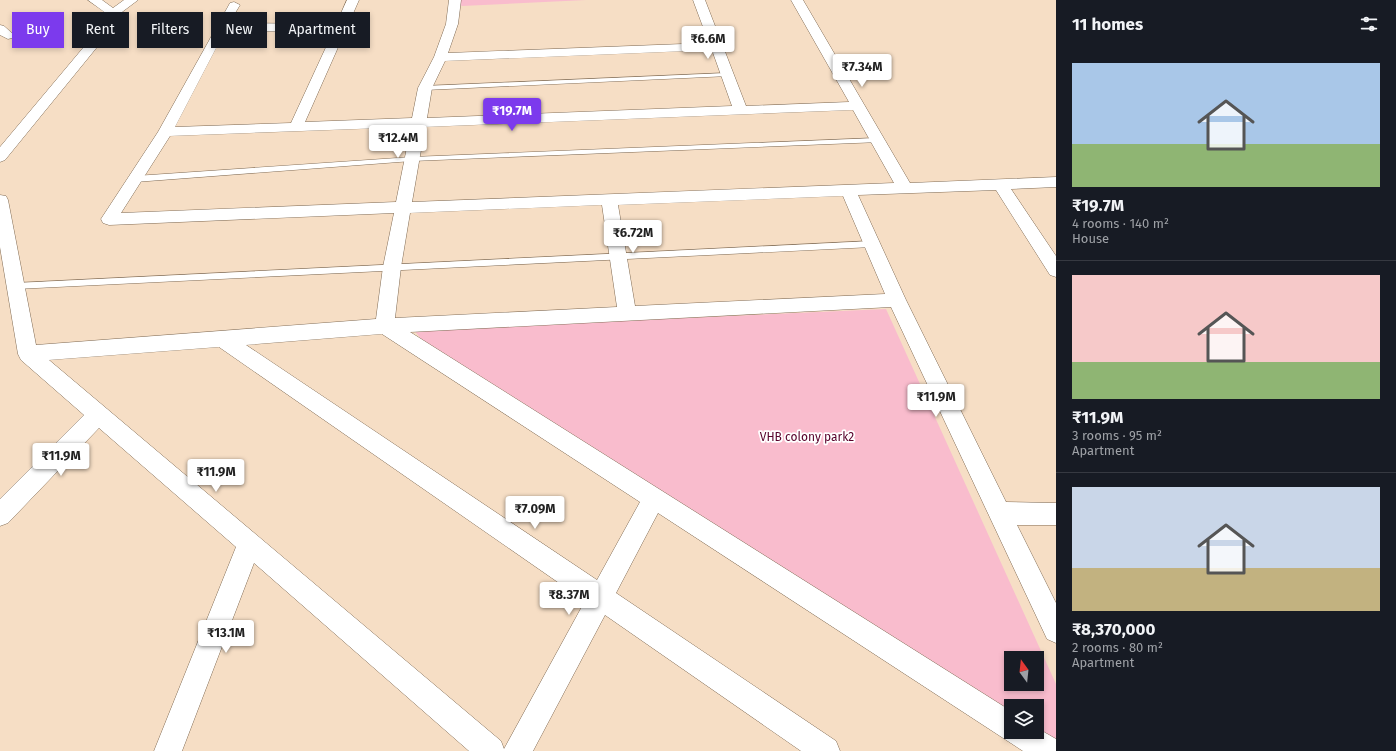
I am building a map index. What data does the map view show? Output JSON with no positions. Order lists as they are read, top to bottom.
{
  "parks": ["VHB colony park2"],
  "north": "top",
  "page": {
    "heading": "11 homes",
    "chip": [
      "Buy",
      "Rent",
      "Filters",
      "New",
      "Apartment"
    ],
    "price": [
      "₹6.6M",
      "₹7.34M",
      "₹19.7M",
      "₹12.4M",
      "₹6.72M",
      "₹11.9M",
      "₹11.9M",
      "₹11.9M",
      "₹7.09M",
      "₹8.37M",
      "₹13.1M"
    ],
    "list": [
      {
        "name": "₹19.7M",
        "note": "4 rooms · 140 m² · House"
      },
      {
        "name": "₹11.9M",
        "note": "3 rooms · 95 m² · Apartment"
      },
      {
        "name": "₹8,370,000",
        "note": "2 rooms · 80 m² · Apartment"
      }
    ]
  }
}
